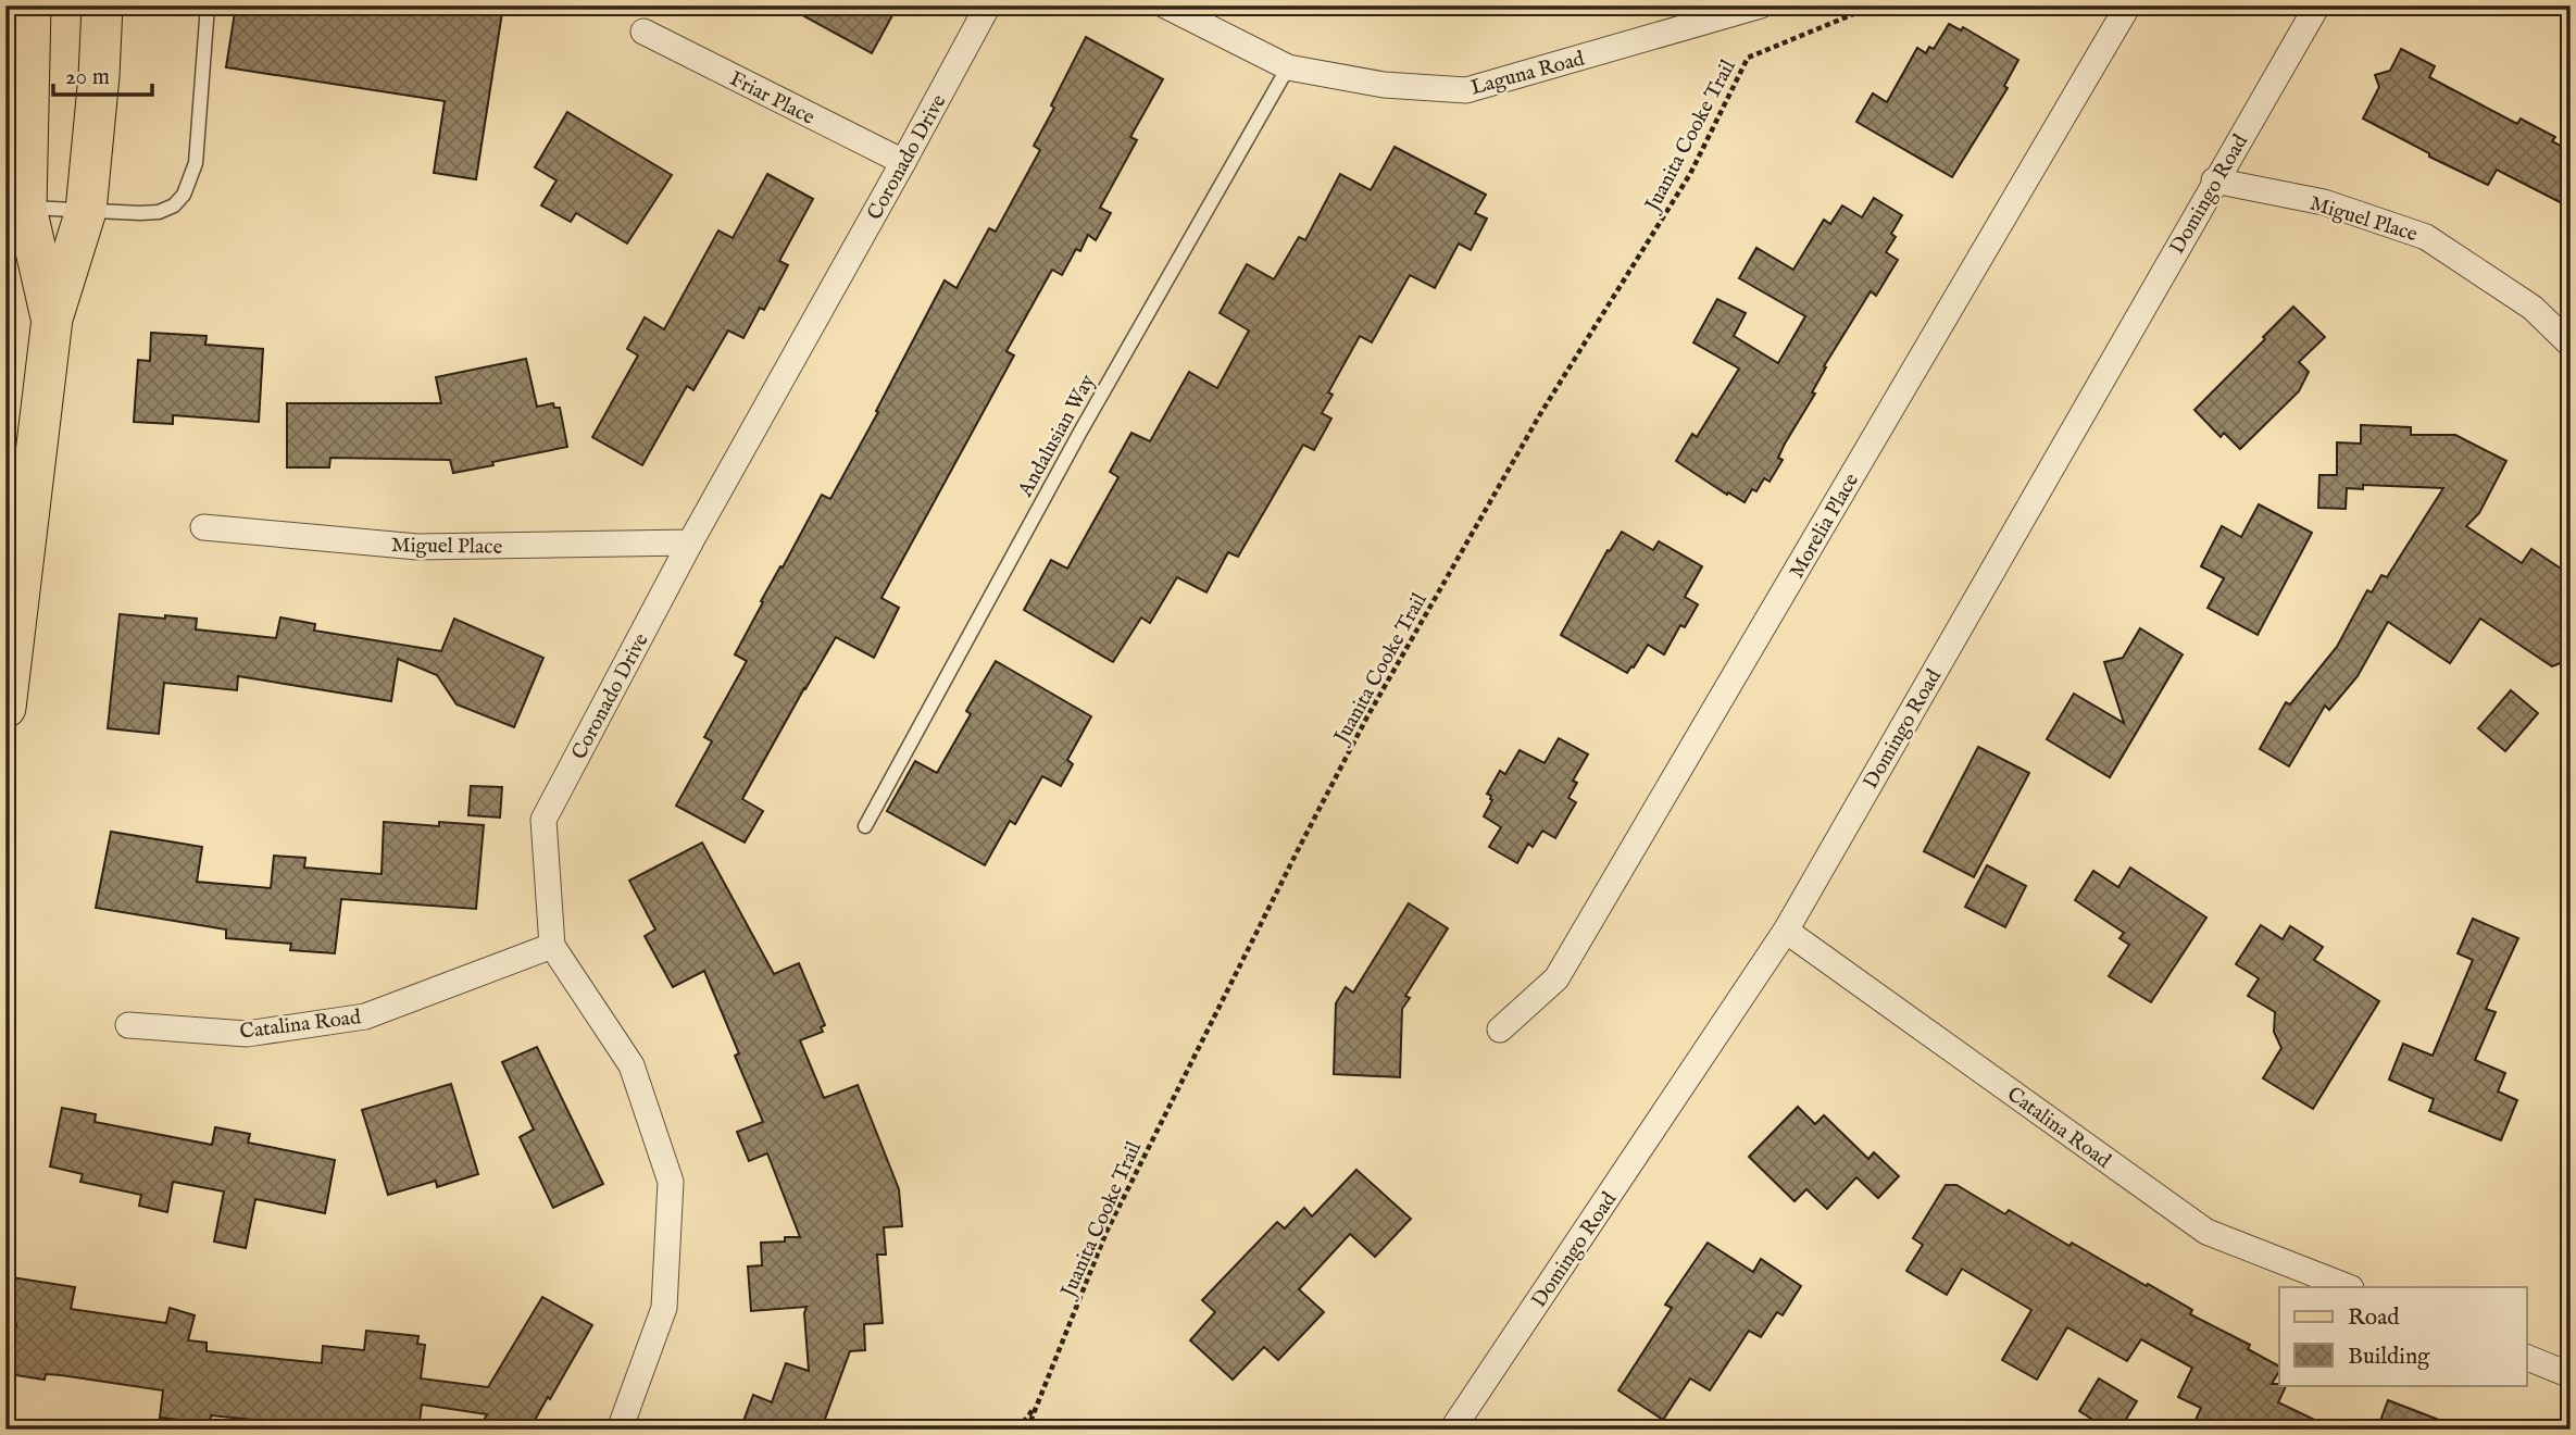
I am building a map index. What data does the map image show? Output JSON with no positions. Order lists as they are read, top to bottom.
{
  "streets": {
    "street": [
      "Laguna Road",
      "Friar Place",
      "Coronado Drive",
      "Domingo Road",
      "Miguel Place",
      "Morelia Place",
      "Catalina Road"
    ],
    "lane": ["Andalusian Way"],
    "path": ["Juanita Cooke Trail"]
  },
  "crossings": [
    ["Laguna Road", "Andalusian Way"],
    ["Friar Place", "Coronado Drive"],
    ["Coronado Drive", "Miguel Place"],
    ["Coronado Drive", "Catalina Road"],
    ["Domingo Road", "Miguel Place"],
    ["Domingo Road", "Catalina Road"]
  ],
  "legend": ["Road", "Building"],
  "scale_bar": "20 m"
}
